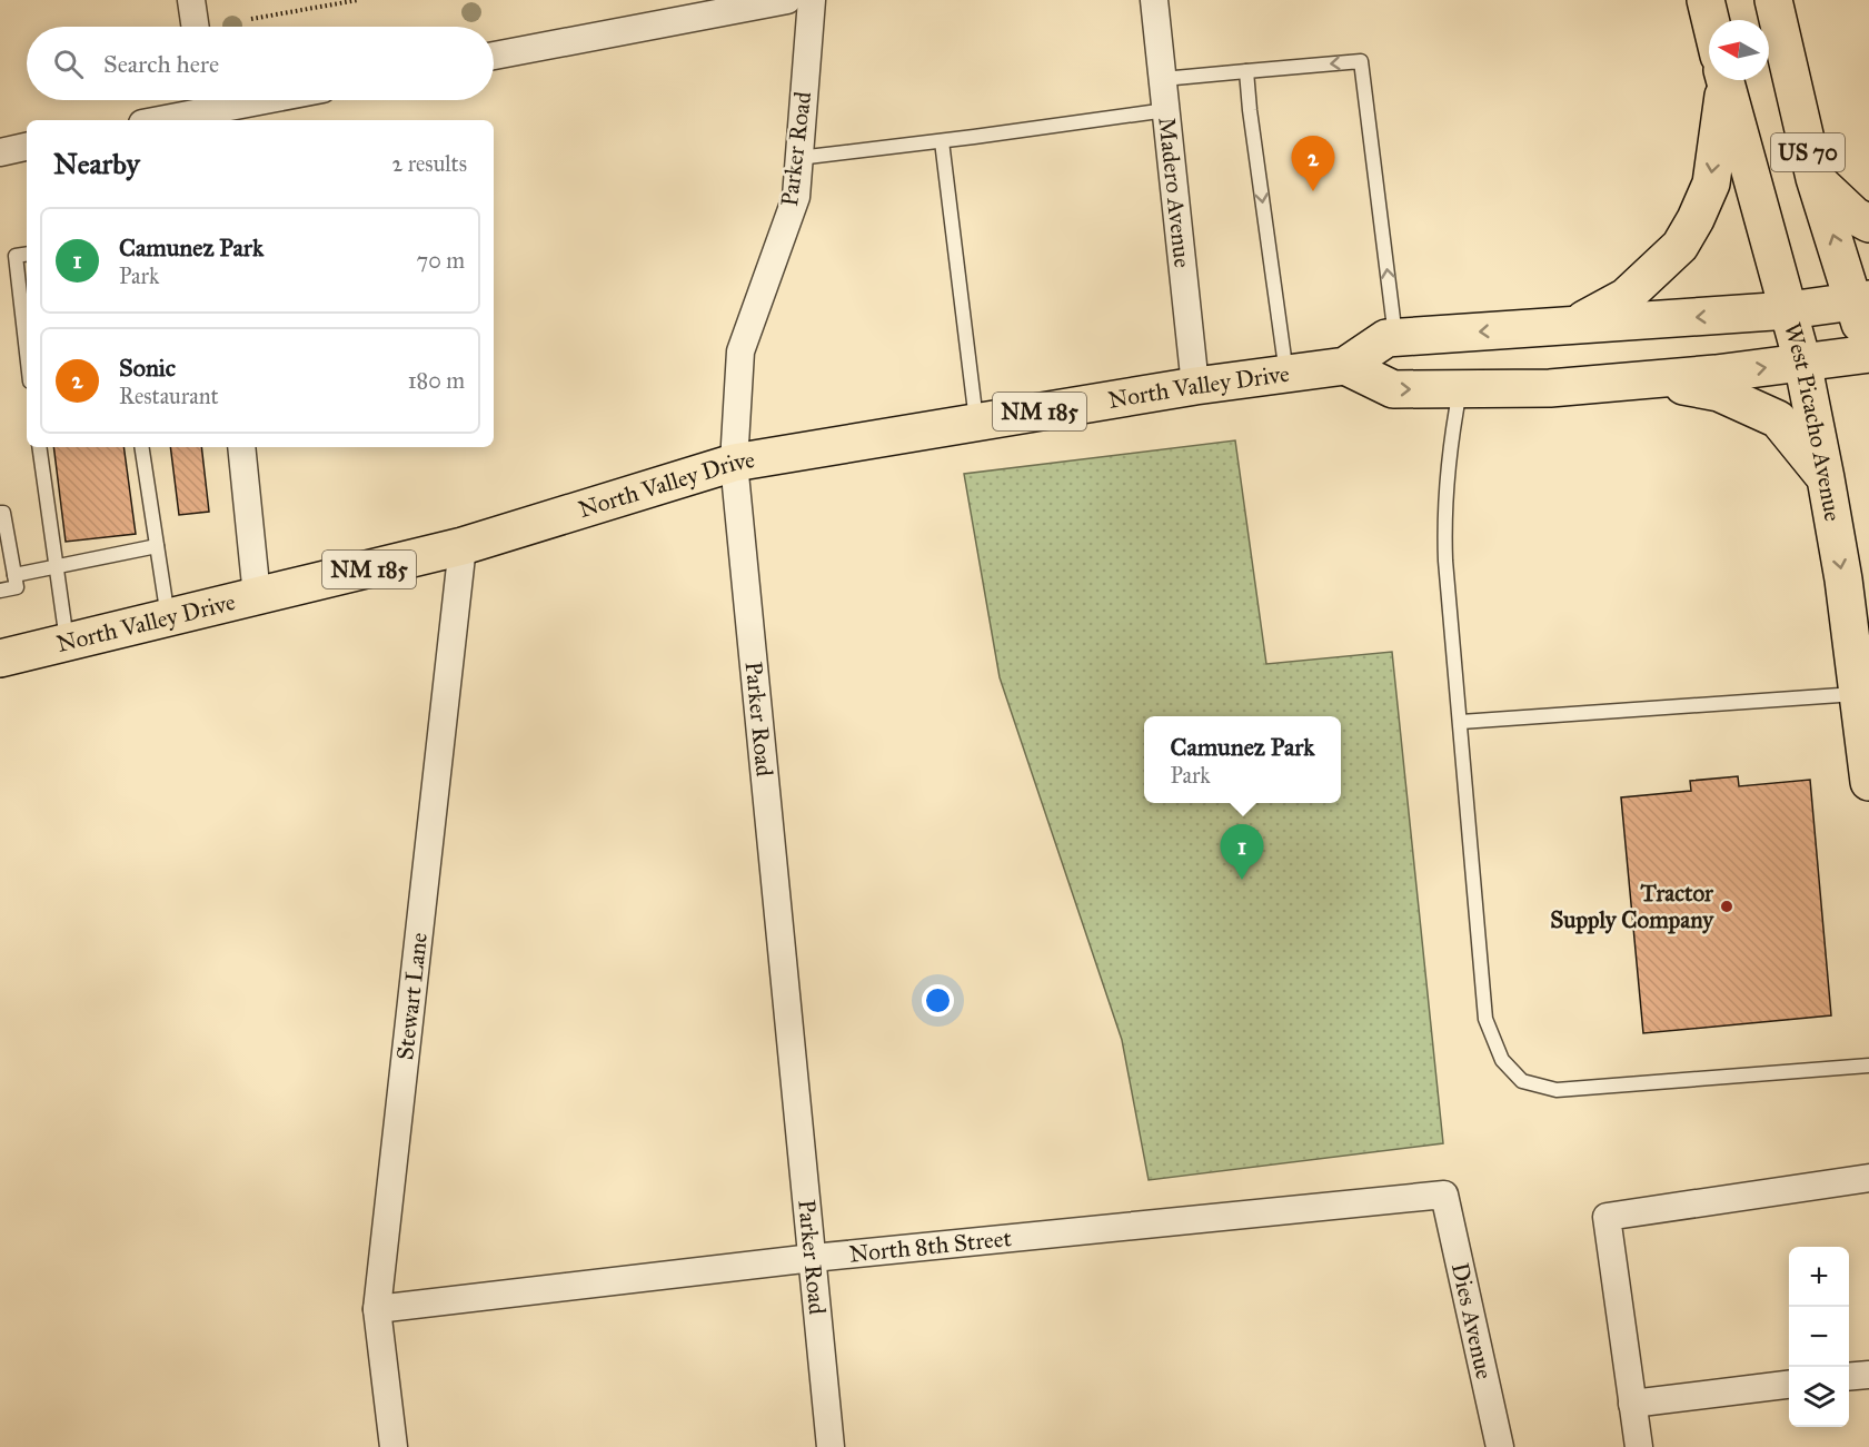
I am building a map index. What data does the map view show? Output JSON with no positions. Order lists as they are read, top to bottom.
{
  "streets": {
    "main road": [
      "US 70",
      "North Valley Drive",
      "NM 185",
      "West Picacho Avenue"
    ],
    "street": [
      "Parker Road",
      "Madero Avenue",
      "Stewart Lane",
      "North 8th Street",
      "Dies Avenue"
    ]
  },
  "crossings": [
    ["Parker Road", "North Valley Drive"],
    ["Parker Road", "North 8th Street"],
    ["US 70", "North Valley Drive"],
    ["Madero Avenue", "North Valley Drive"],
    ["North Valley Drive", "West Picacho Avenue"],
    ["North Valley Drive", "Stewart Lane"],
    ["Stewart Lane", "North 8th Street"],
    ["North 8th Street", "Dies Avenue"]
  ],
  "places": ["Tractor Supply Company"],
  "north": "left",
  "page": {
    "search": "Search here",
    "heading": ["Nearby", "2 results"],
    "pins": ["2", "1"],
    "list": [
      {
        "mark": "1",
        "name": "Camunez Park",
        "note": "Park",
        "value": "70 m"
      },
      {
        "mark": "2",
        "name": "Sonic",
        "note": "Restaurant",
        "value": "180 m"
      }
    ],
    "popup": ["Camunez Park", "Park"],
    "map_buttons": ["+", "−"]
  }
}
